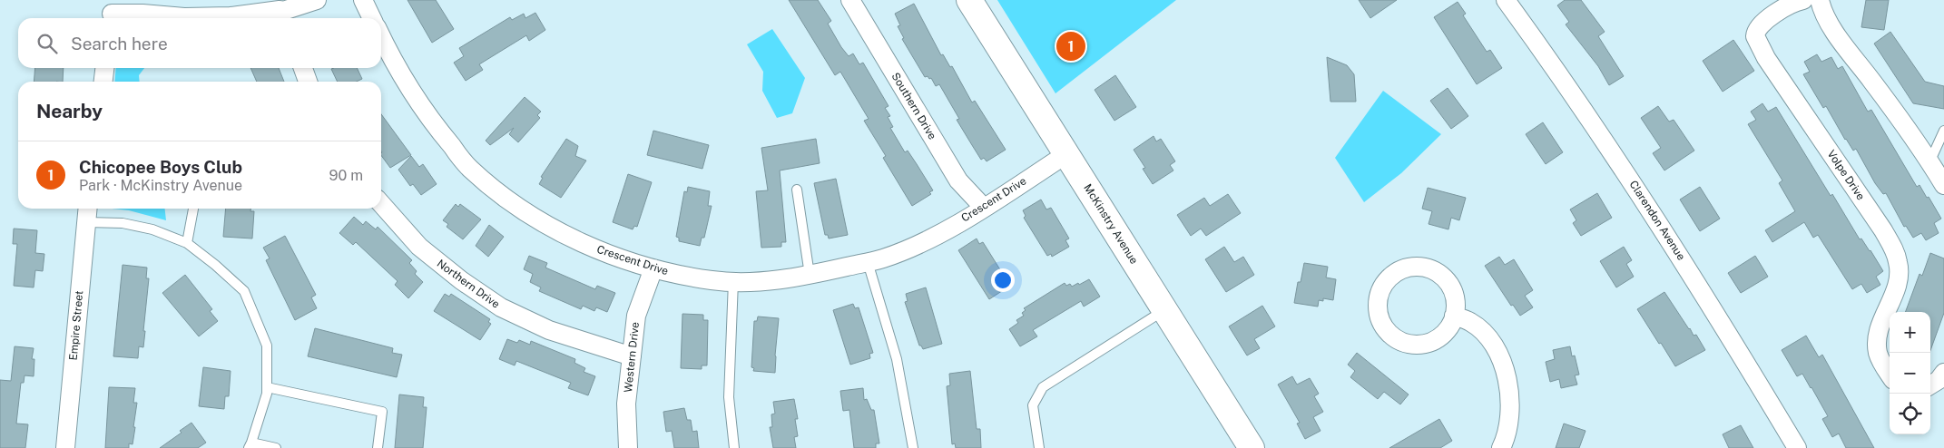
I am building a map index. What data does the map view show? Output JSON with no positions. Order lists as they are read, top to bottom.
{
  "streets": {
    "street": [
      "Southern Drive",
      "Volpe Drive",
      "Crescent Drive",
      "Clarendon Avenue",
      "McKinstry Avenue",
      "Northern Drive",
      "Empire Street",
      "Western Drive"
    ]
  },
  "crossings": [
    ["Southern Drive", "Crescent Drive"],
    ["Crescent Drive", "McKinstry Avenue"],
    ["Crescent Drive", "Western Drive"],
    ["Northern Drive", "Western Drive"]
  ],
  "page": {
    "search": "Search here",
    "pins": "1",
    "heading": "Nearby",
    "list": [
      {
        "mark": "1",
        "name": "Chicopee Boys Club",
        "note": "Park · McKinstry Avenue",
        "value": "90 m"
      }
    ],
    "map_buttons": ["+", "−"]
  }
}
